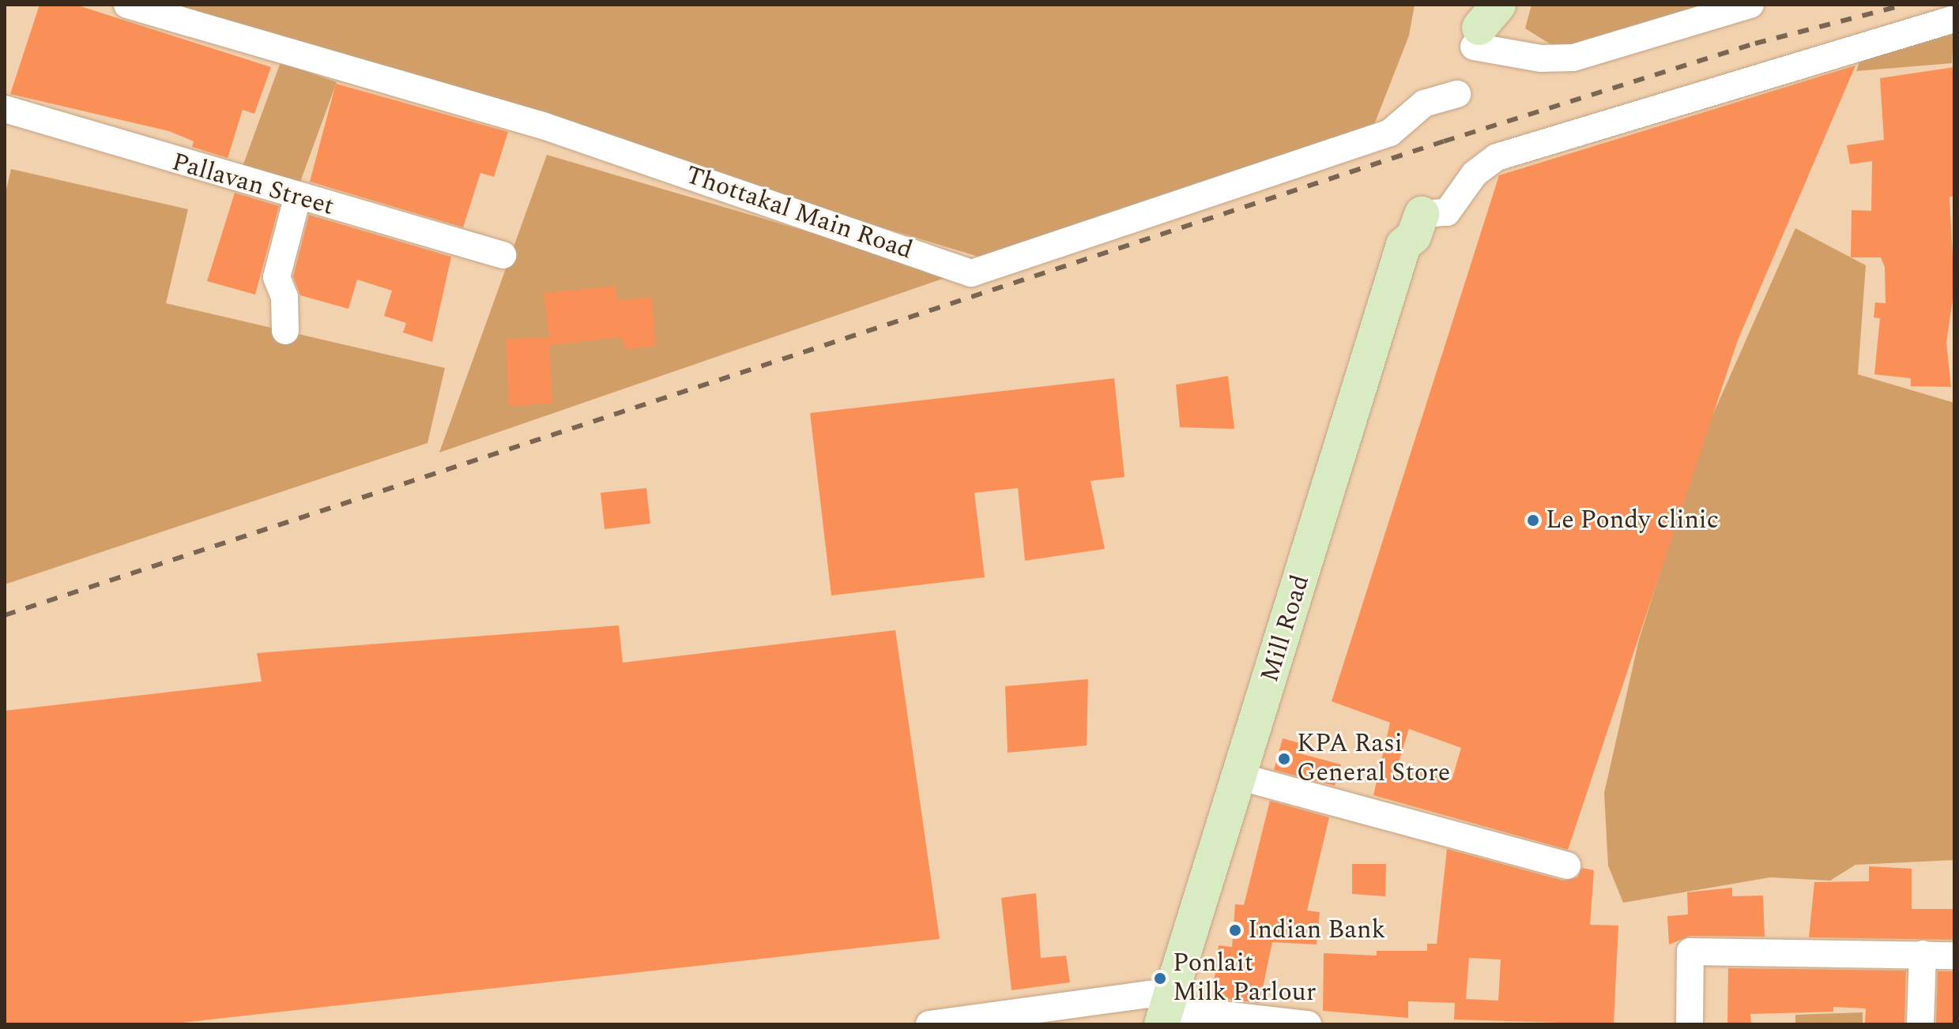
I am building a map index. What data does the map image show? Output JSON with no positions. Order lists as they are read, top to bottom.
{
  "streets": {
    "main road": ["Mill Road"],
    "street": ["Pallavan Street", "Thottakal Main Road"]
  },
  "places": [
    "Le Pondy clinic",
    "KPA Rasi General Store",
    "Indian Bank",
    "Ponlait Milk Parlour"
  ]
}
